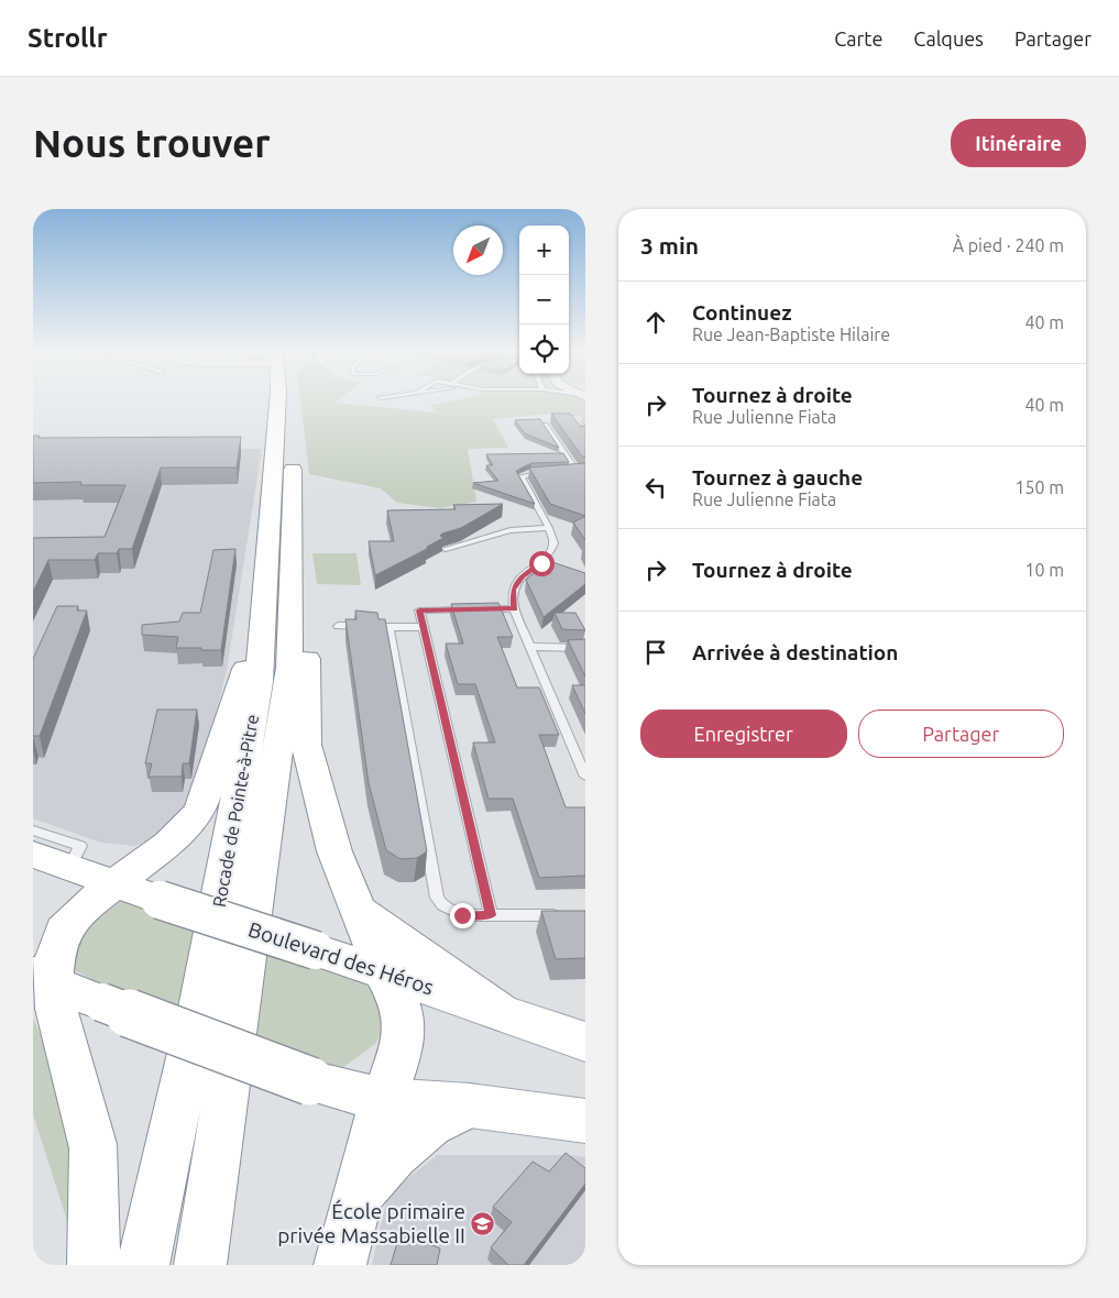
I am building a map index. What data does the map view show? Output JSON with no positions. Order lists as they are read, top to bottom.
{
  "streets": {
    "main road": ["Rocade de Pointe-à-Pitre", "Boulevard des Héros"]
  },
  "places": {
    "school or university": ["École primaire privée Massabielle II"]
  },
  "north": "bottom left",
  "page": {
    "header": "Strollr",
    "nav": ["Carte", "Calques", "Partager"],
    "buttons": [
      "Itinéraire",
      ["Enregistrer", "Partager"]
    ],
    "title": "Nous trouver",
    "heading": ["3 min", "À pied · 240 m"],
    "map_buttons": ["+", "−"],
    "list": [
      ["Continuez", "Rue Jean-Baptiste Hilaire", "40 m"],
      ["Tournez à droite", "Rue Julienne Fiata", "40 m"],
      ["Tournez à gauche", "Rue Julienne Fiata", "150 m"],
      ["Tournez à droite", "10 m"],
      "Arrivée à destination"
    ]
  }
}
